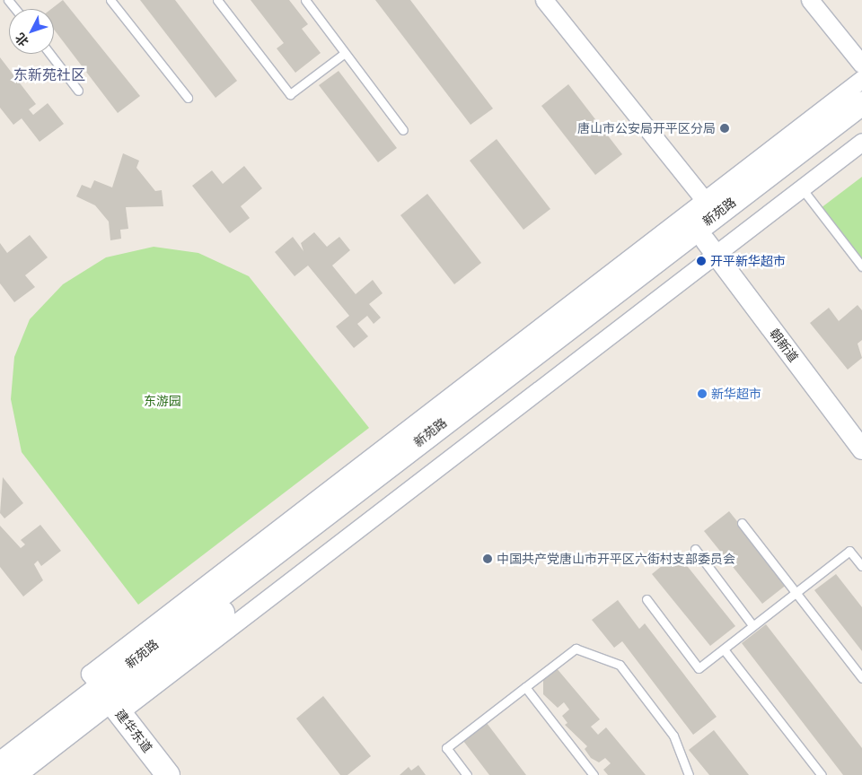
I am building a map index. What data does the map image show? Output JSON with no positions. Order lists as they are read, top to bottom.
{
  "streets": {
    "main road": ["新苑路", "建华东道"],
    "street": ["朝新道"]
  },
  "crossings": [
    ["新苑路", "朝新道"],
    ["新苑路", "建华东道"]
  ],
  "districts": ["东新苑社区"],
  "parks": ["东游园"],
  "places": [
    "唐山市公安局开平区分局",
    "开平新华超市",
    "新华超市",
    "中国共产党唐山市开平区六街村支部委员会"
  ],
  "north": "bottom left"
}
